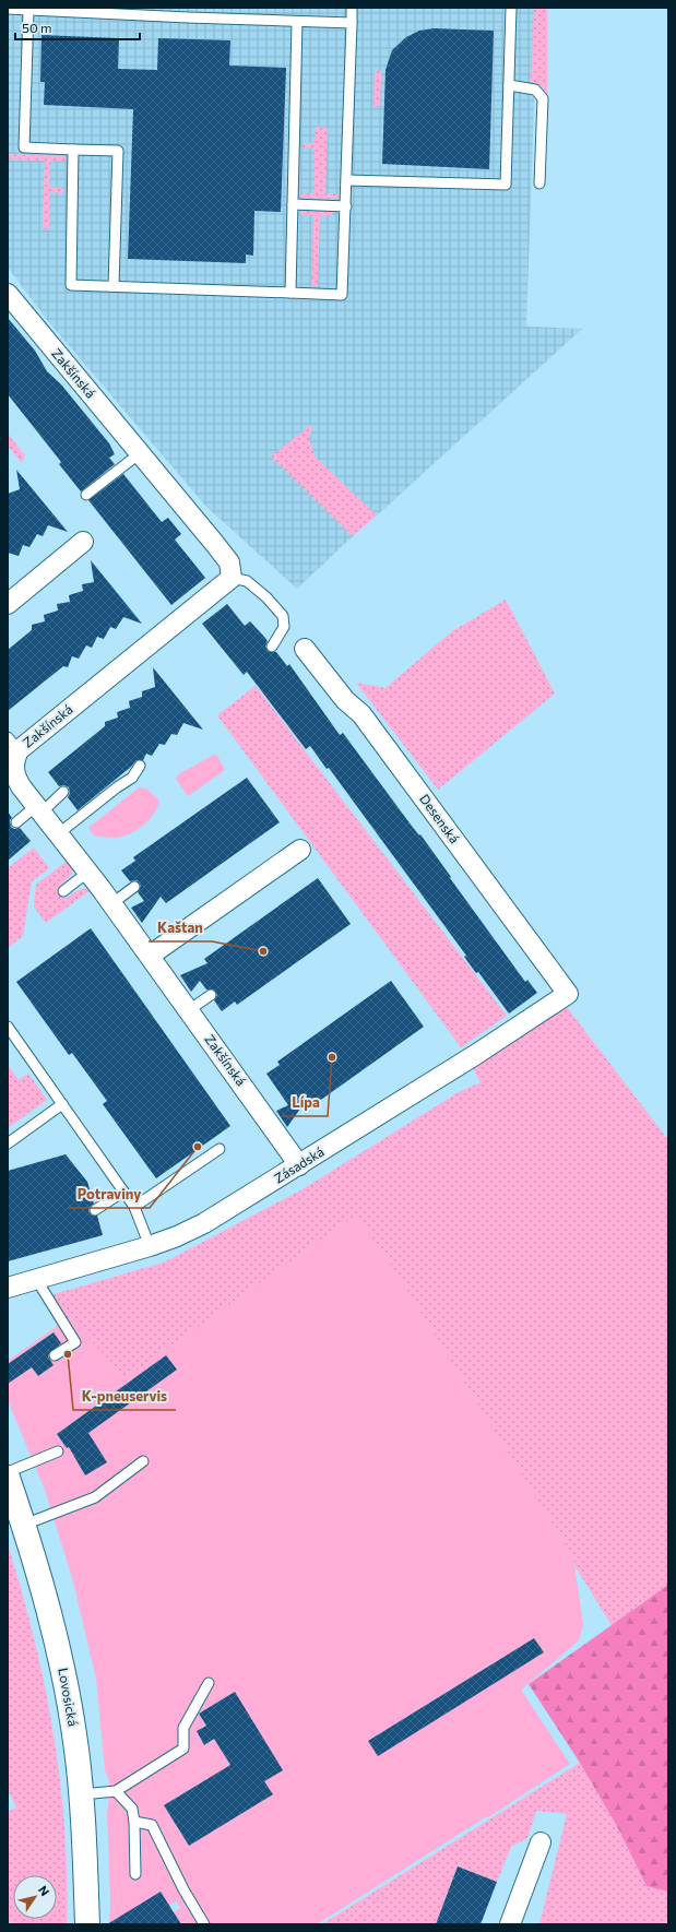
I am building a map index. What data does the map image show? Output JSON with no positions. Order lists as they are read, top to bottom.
{
  "streets": {
    "street": [
      "Zakšínská",
      "Desenská",
      "Zásadská",
      "Lovosická"
    ]
  },
  "crossings": [
    ["Zakšínská", "Zásadská"],
    ["Desenská", "Zásadská"]
  ],
  "places": [
    "Kaštan",
    "Lípa",
    "Potraviny",
    "K-pneuservis"
  ],
  "scale_bar": "50 m",
  "north": "top right"
}
